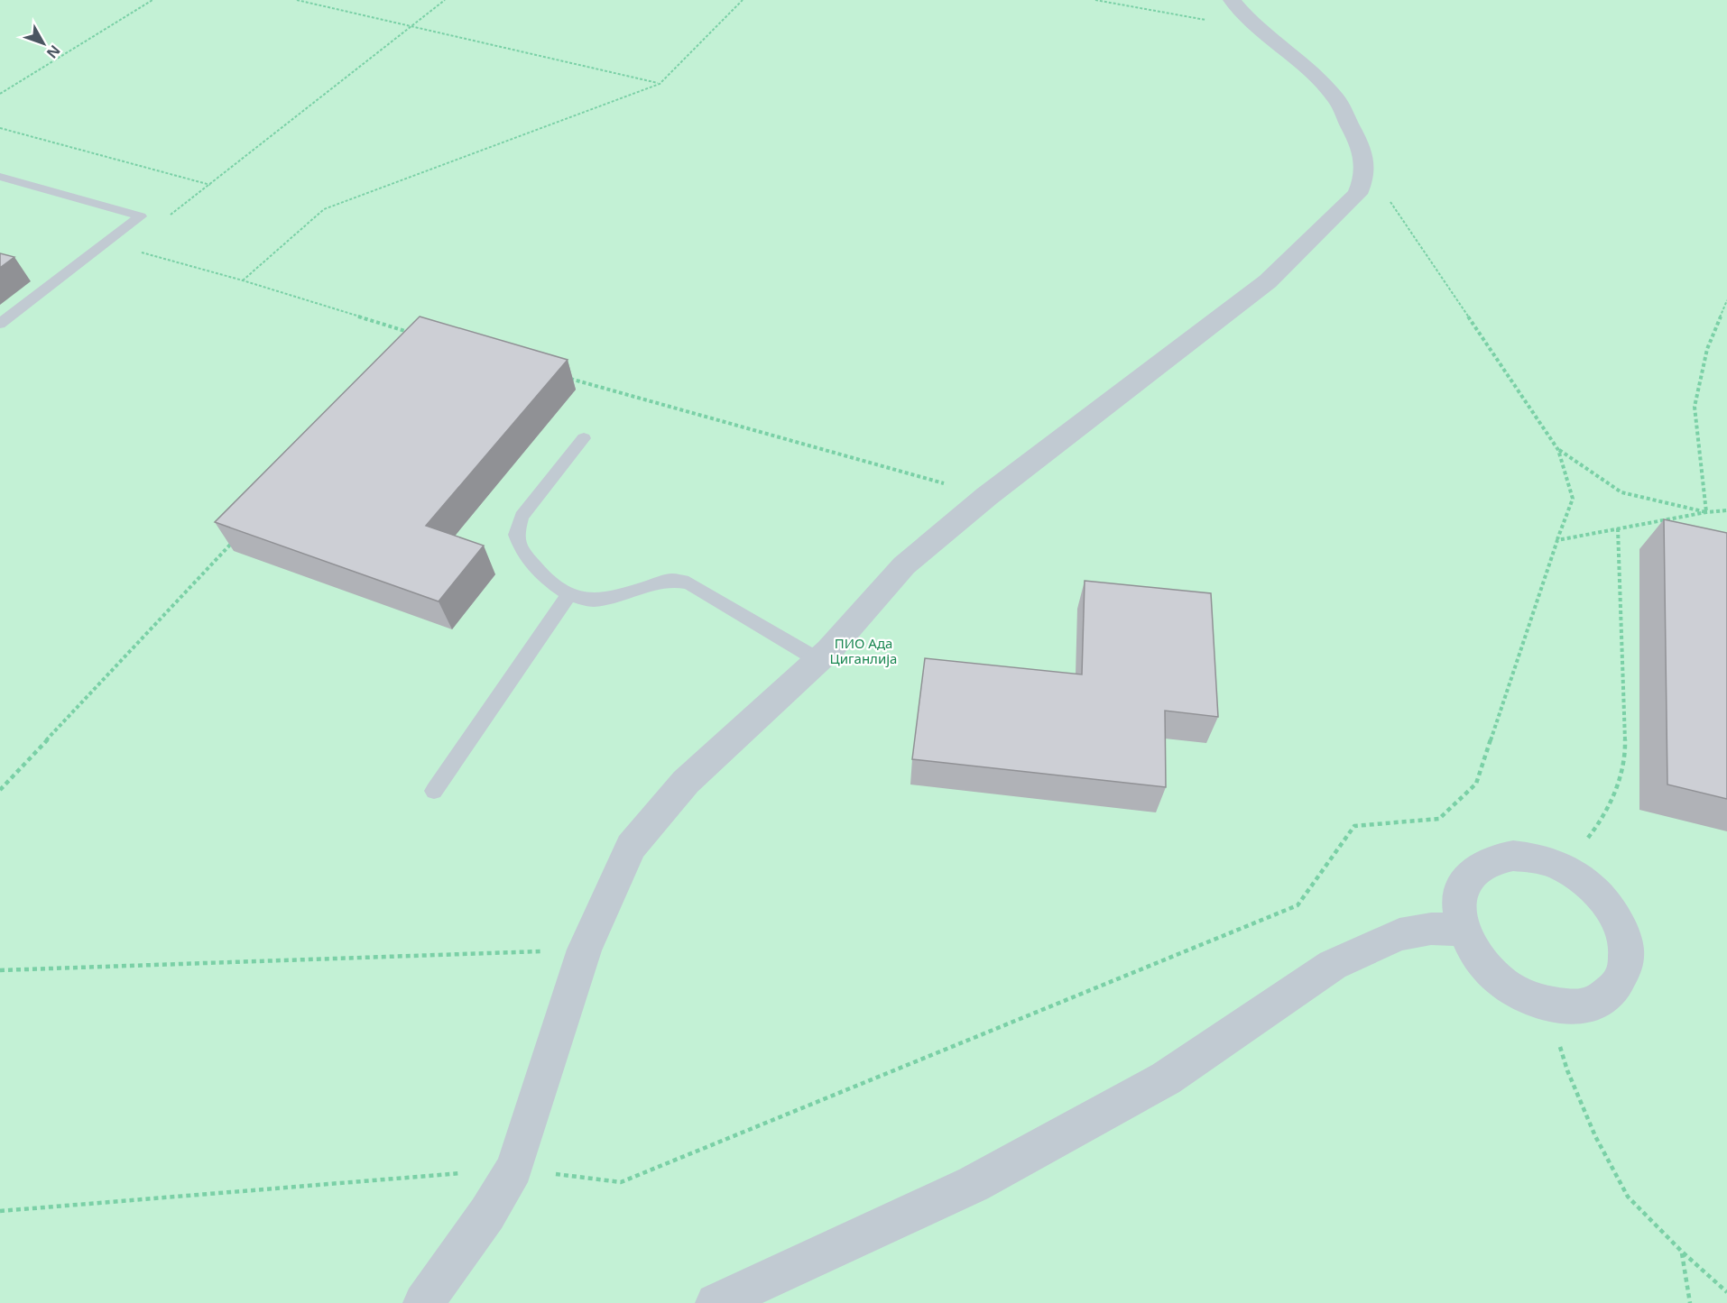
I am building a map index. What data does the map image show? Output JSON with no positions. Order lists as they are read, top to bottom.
{
  "parks": ["ПИО Ада Циганлија"],
  "north": "bottom right"
}
